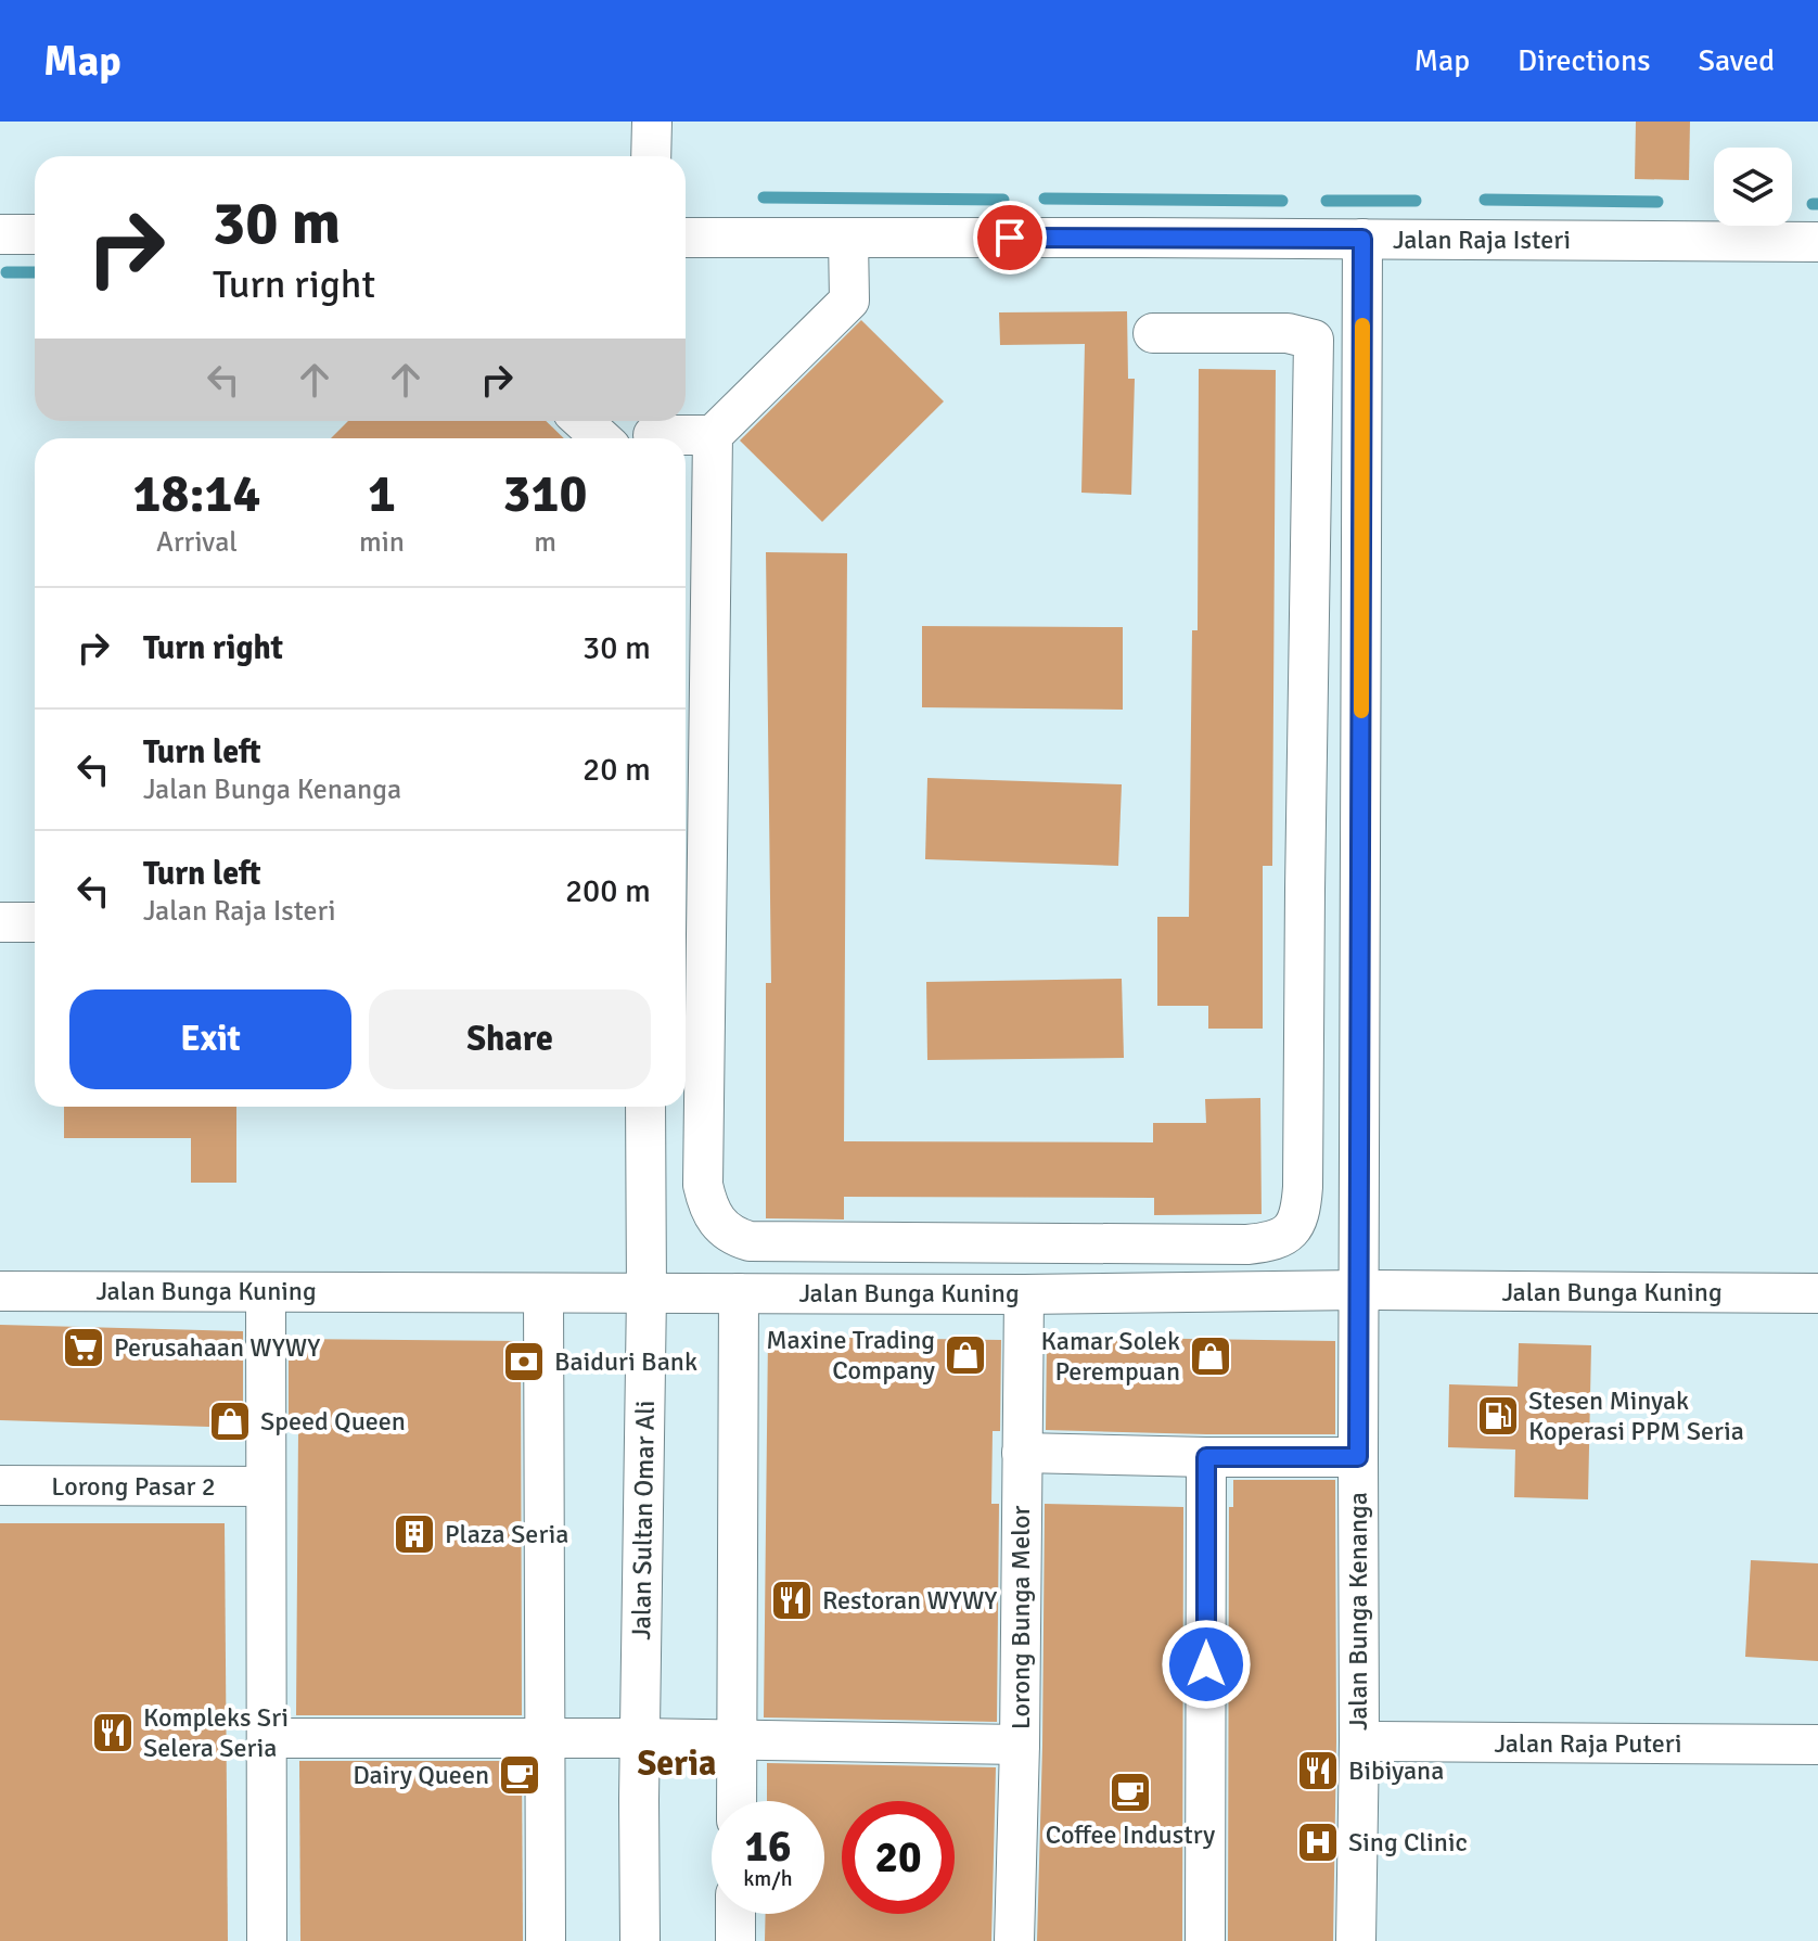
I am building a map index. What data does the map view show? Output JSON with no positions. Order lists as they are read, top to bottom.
{
  "streets": {
    "street": [
      "Jalan Raja Isteri",
      "Jalan Bunga Kuning",
      "Lorong Pasar 2",
      "Jalan Sultan Omar Ali",
      "Jalan Bunga Kenanga",
      "Lorong Bunga Melor",
      "Jalan Raja Puteri"
    ]
  },
  "crossings": [
    ["Jalan Raja Isteri", "Jalan Bunga Kenanga"],
    ["Jalan Bunga Kuning", "Jalan Sultan Omar Ali"],
    ["Jalan Bunga Kuning", "Jalan Bunga Kenanga"],
    ["Jalan Bunga Kuning", "Lorong Bunga Melor"],
    ["Jalan Bunga Kenanga", "Jalan Raja Puteri"]
  ],
  "districts": ["Seria"],
  "places": {
    "supermarket": ["Perusahaan WYWY"],
    "shop": ["Maxine Trading Company", "Kamar Solek Perempuan", "Speed Queen"],
    "bank": ["Baiduri Bank"],
    "fuel station": ["Stesen Minyak Koperasi PPM Seria"],
    "building": ["Plaza Seria"],
    "restaurant": ["Restoran WYWY", "Kompleks Sri Selera Seria", "Bibiyana"],
    "cafe": ["Dairy Queen", "Coffee Industry"],
    "hospital": ["Sing Clinic"]
  },
  "page": {
    "header": "Map",
    "nav": ["Map", "Directions", "Saved"],
    "turn": ["30 m", "Turn right"],
    "eta": [
      "18:14",
      "Arrival",
      "1",
      "min",
      "310",
      "m"
    ],
    "list": [
      {
        "name": "Turn right",
        "value": "30 m"
      },
      {
        "name": "Turn left",
        "note": "Jalan Bunga Kenanga",
        "value": "20 m"
      },
      {
        "name": "Turn left",
        "note": "Jalan Raja Isteri",
        "value": "200 m"
      }
    ],
    "buttons": ["Exit", "Share"],
    "speed": "16 km/h",
    "limit": "20"
  }
}
